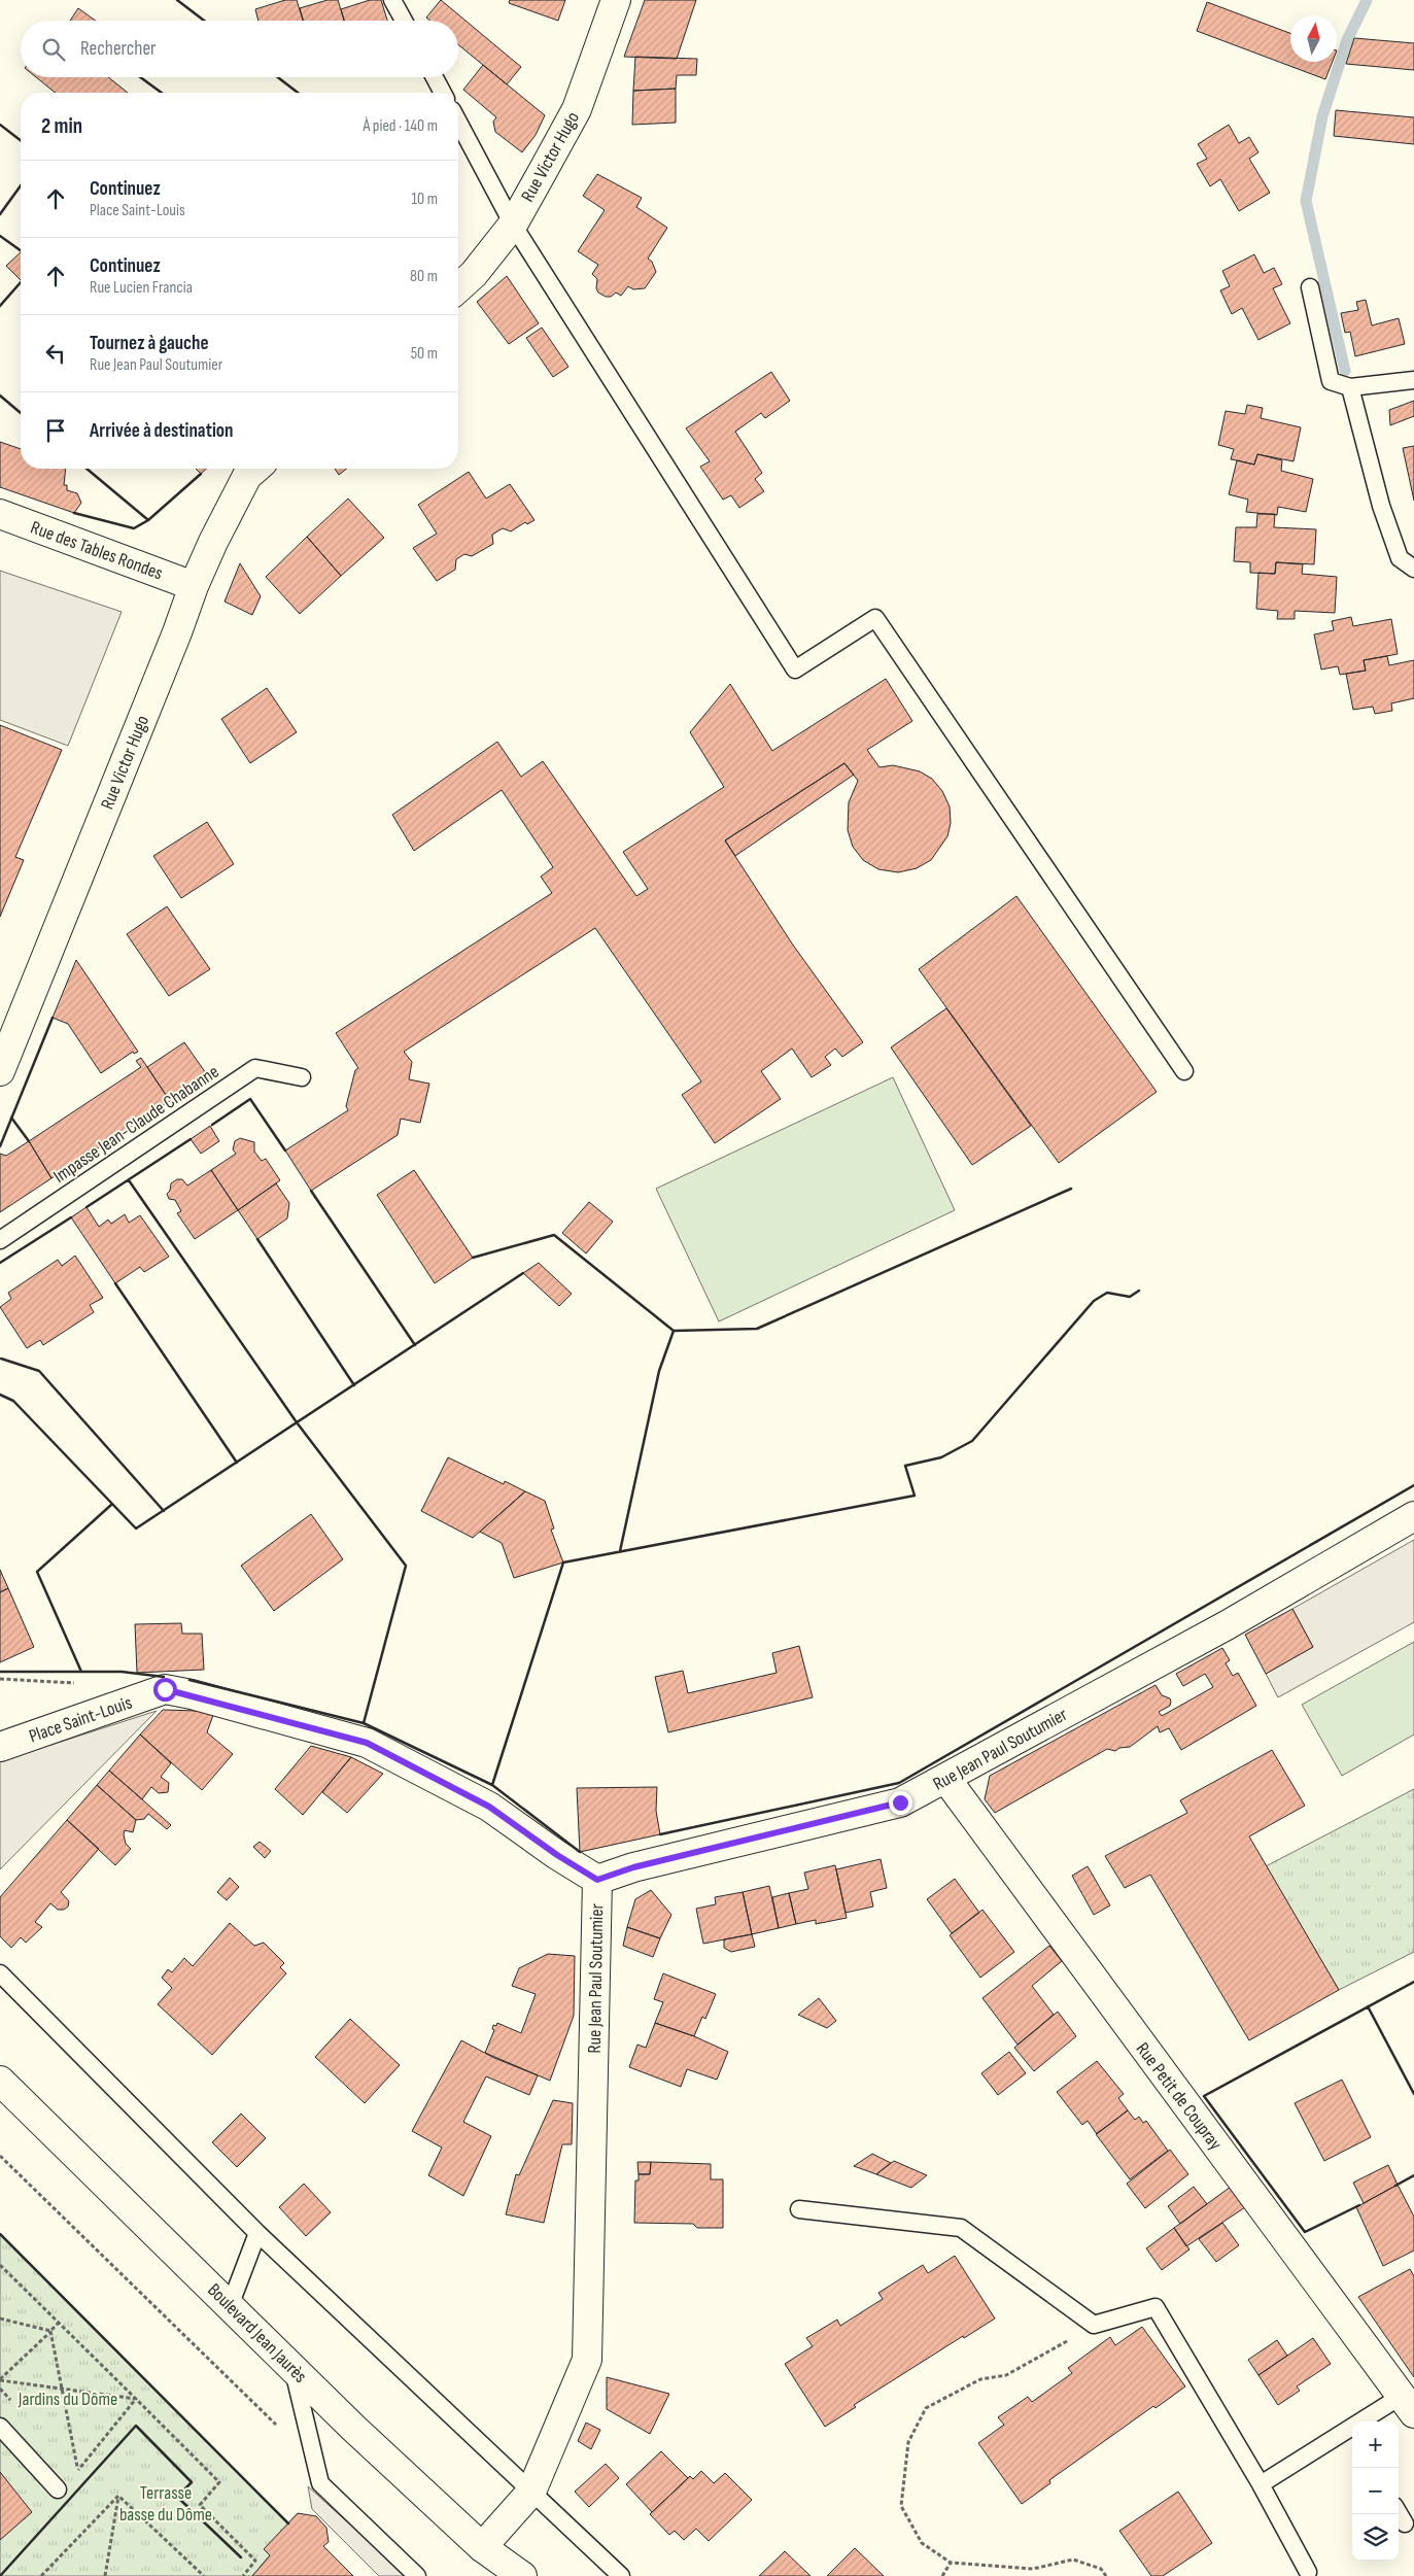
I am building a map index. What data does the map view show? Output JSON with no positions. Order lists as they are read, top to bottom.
{
  "streets": {
    "street": [
      "Rue Victor Hugo",
      "Rue des Tables Rondes",
      "Place Saint-Louis",
      "Rue Jean Paul Soutumier",
      "Rue Petit de Coupray",
      "Boulevard Jean Jaurès"
    ],
    "lane": ["Impasse Jean-Claude Chabanne"]
  },
  "crossings": [
    ["Rue Victor Hugo", "Rue des Tables Rondes"],
    ["Place Saint-Louis", "Rue Jean Paul Soutumier"],
    ["Rue Jean Paul Soutumier", "Rue Petit de Coupray"],
    ["Rue Jean Paul Soutumier", "Boulevard Jean Jaurès"]
  ],
  "parks": ["Jardins du Dôme", "Terrasse basse du Dôme"],
  "north": "top",
  "page": {
    "search": "Rechercher",
    "heading": ["2 min", "À pied · 140 m"],
    "list": [
      ["Continuez", "Place Saint-Louis", "10 m"],
      ["Continuez", "Rue Lucien Francia", "80 m"],
      ["Tournez à gauche", "Rue Jean Paul Soutumier", "50 m"],
      "Arrivée à destination"
    ],
    "map_buttons": ["+", "−"]
  }
}
